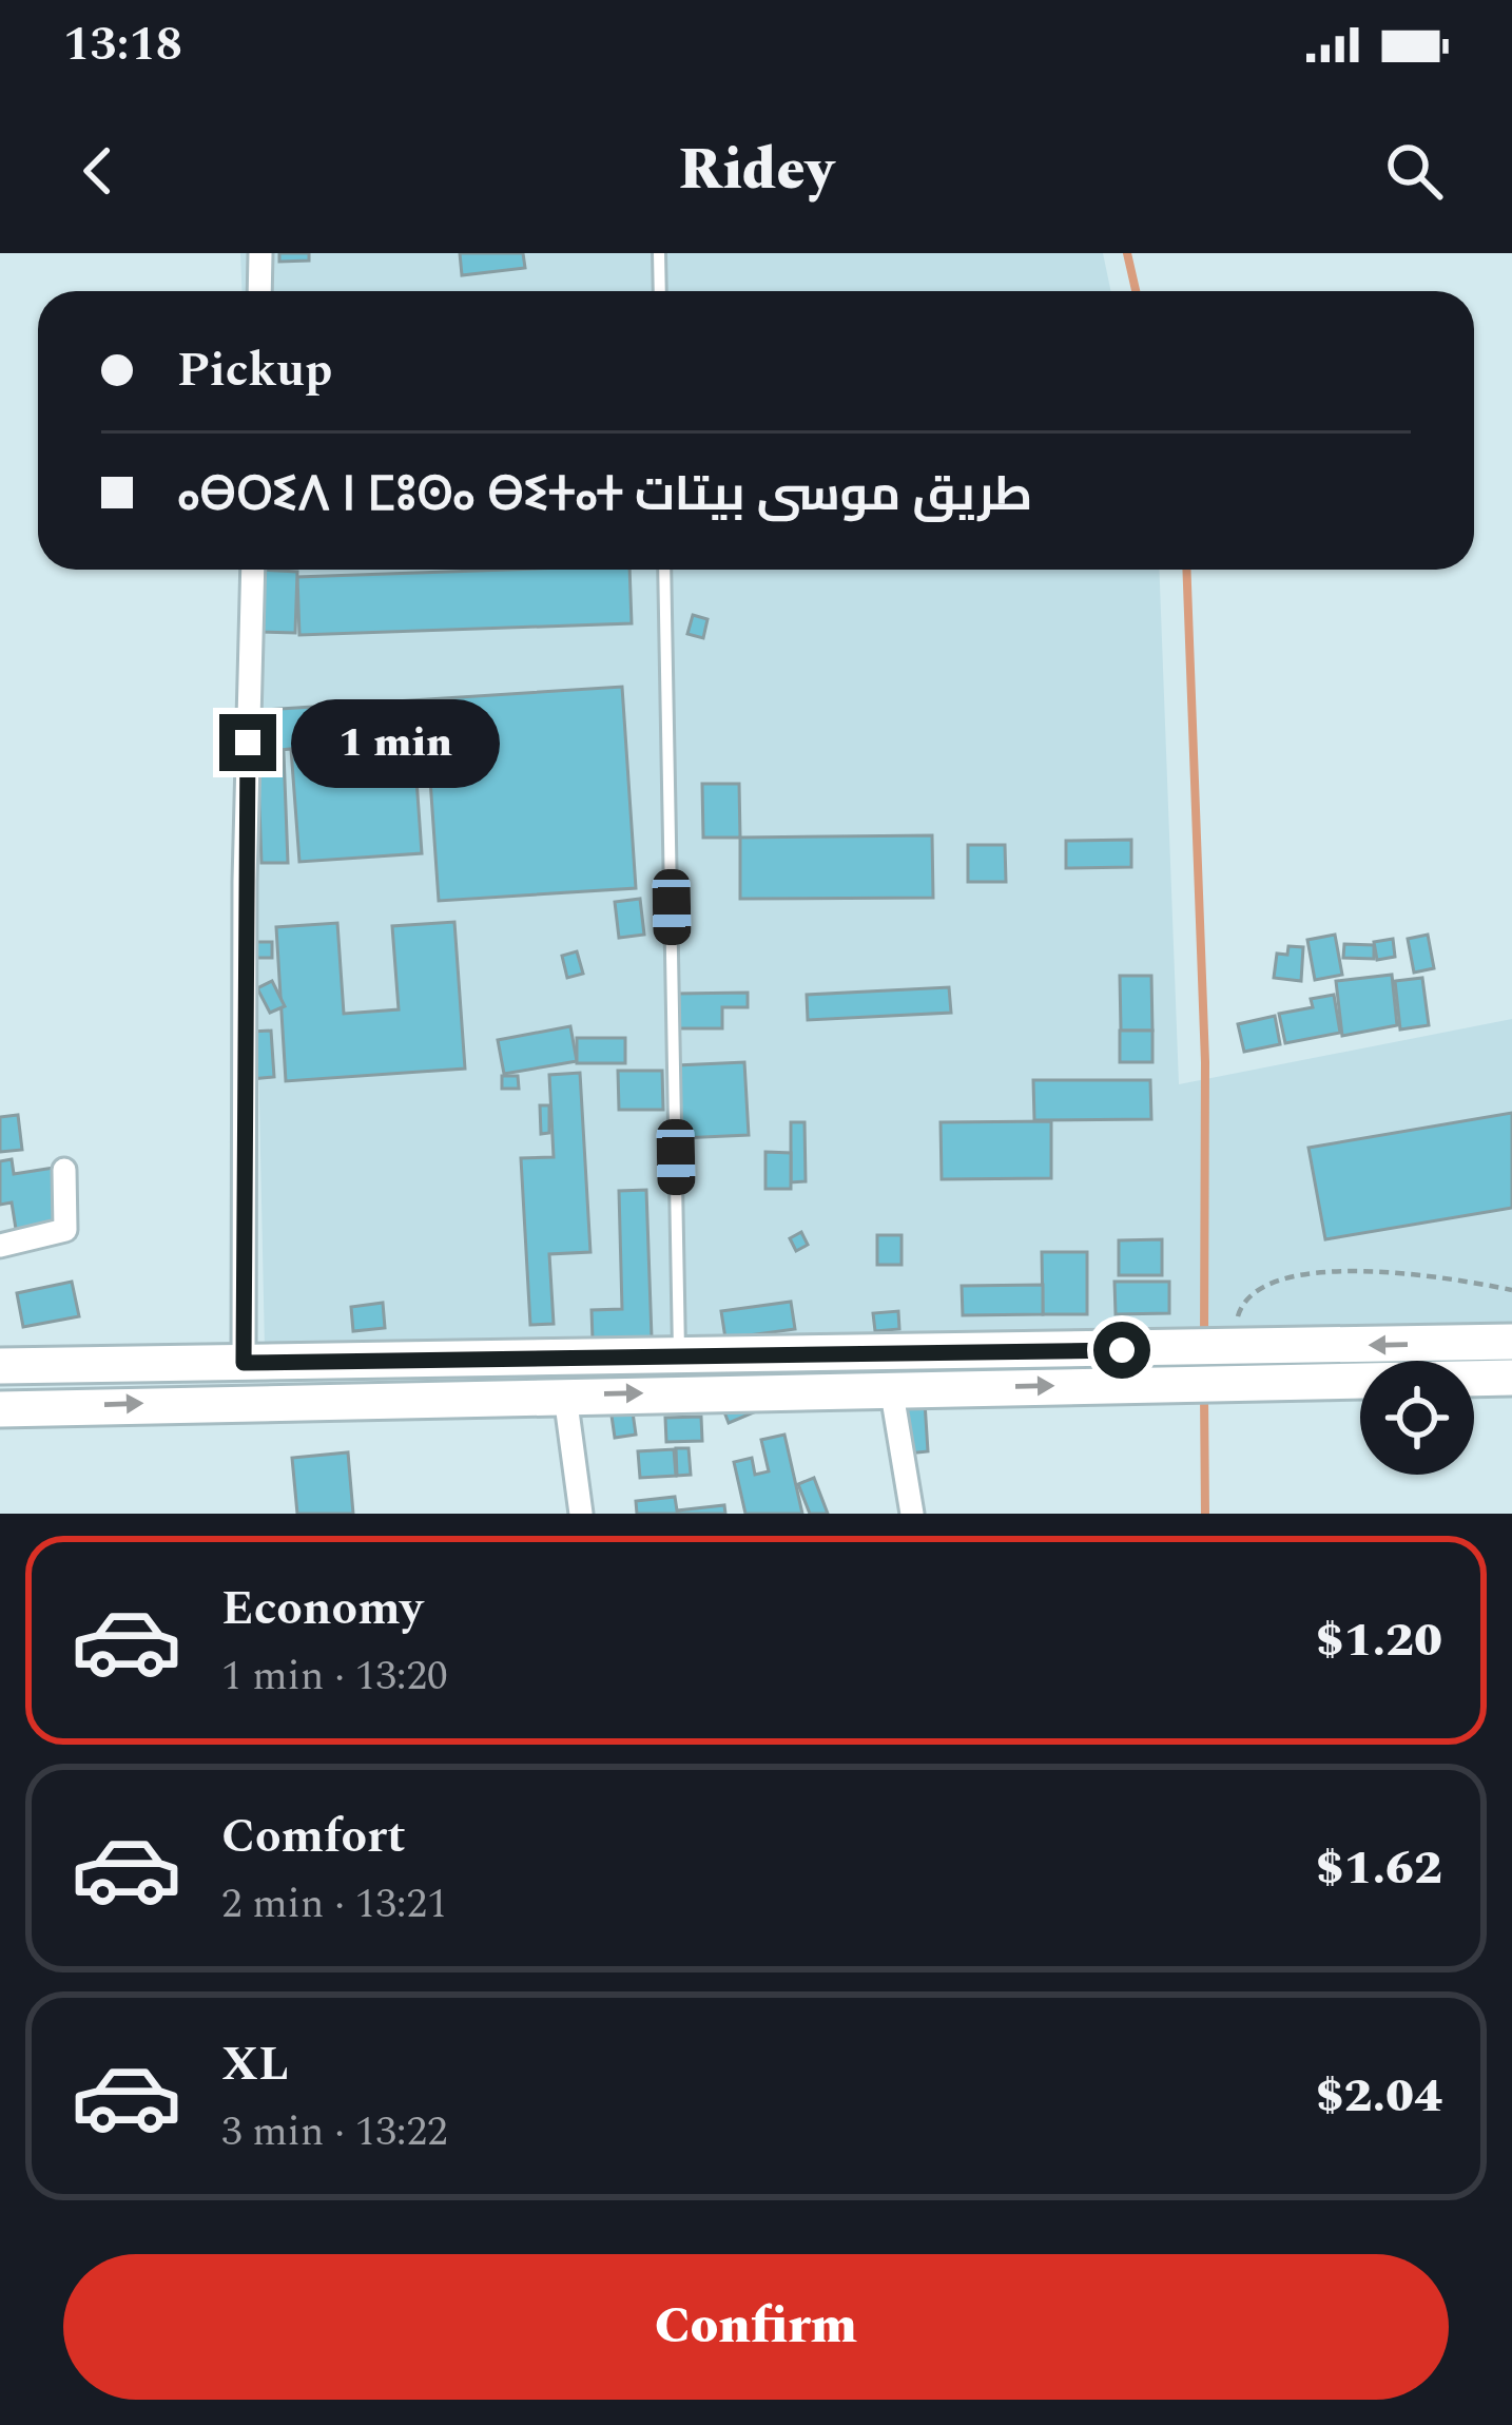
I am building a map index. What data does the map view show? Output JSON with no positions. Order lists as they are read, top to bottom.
{
  "page": {
    "status": "13:18",
    "header": "Ridey",
    "banner": ["Pickup", "ⴰⴱⵔⵉⴷ ⵏ ⵎⵓⵙⴰ ⴱⵉⵜⴰⵜ طريق موسى بيتات"],
    "bubble": "1 min",
    "list": [
      {
        "name": "Economy",
        "note": "1 min · 13:20",
        "value": "$1.20"
      },
      {
        "name": "Comfort",
        "note": "2 min · 13:21",
        "value": "$1.62"
      },
      {
        "name": "XL",
        "note": "3 min · 13:22",
        "value": "$2.04"
      }
    ],
    "buttons": "Confirm"
  }
}
